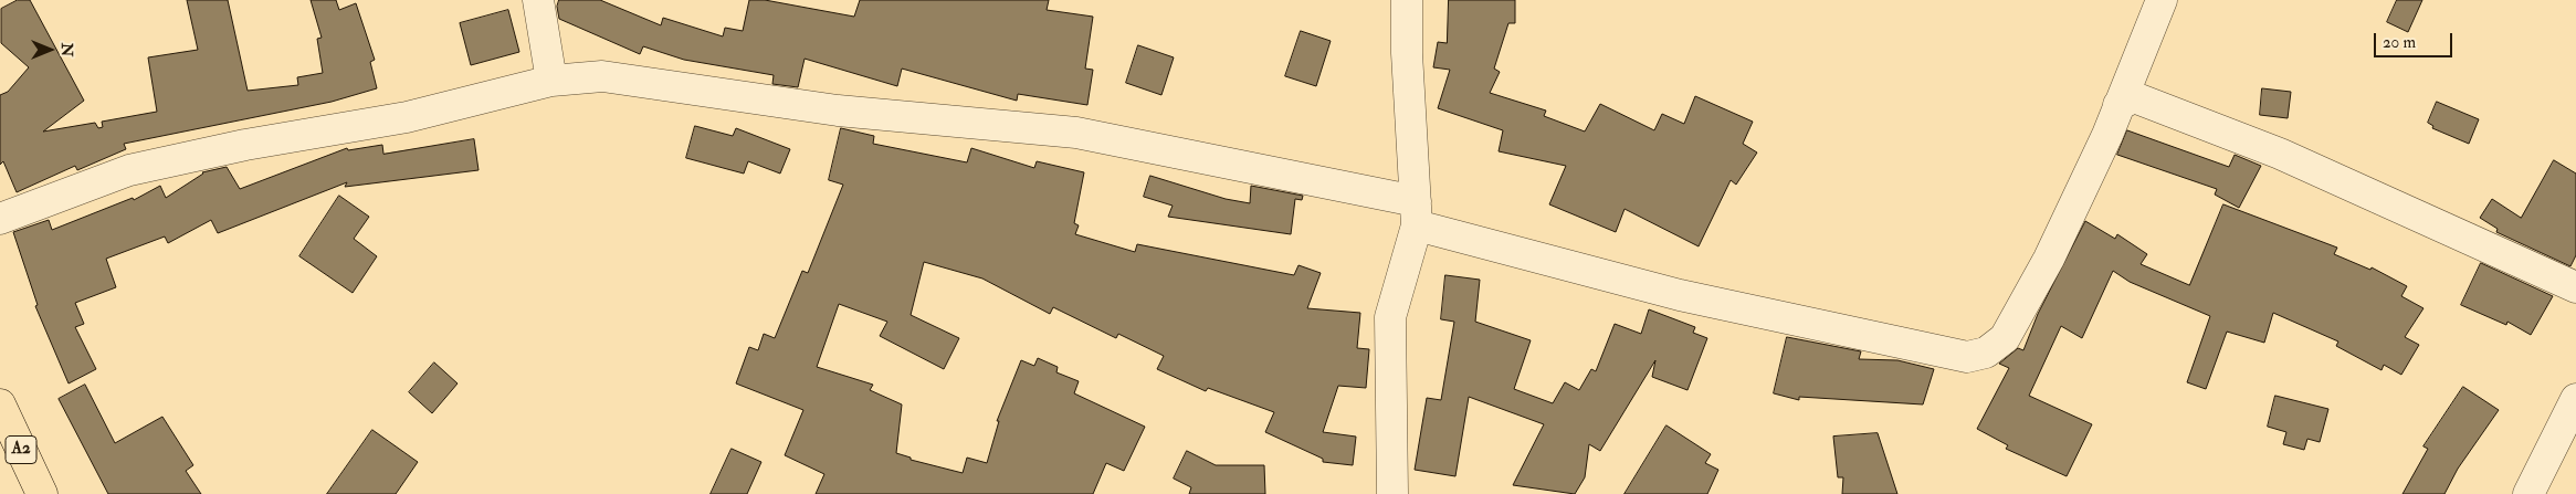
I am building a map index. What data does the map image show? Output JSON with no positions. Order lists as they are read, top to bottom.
{
  "streets": {
    "highway": ["A2"]
  },
  "scale_bar": "20 m",
  "north": "right"
}
